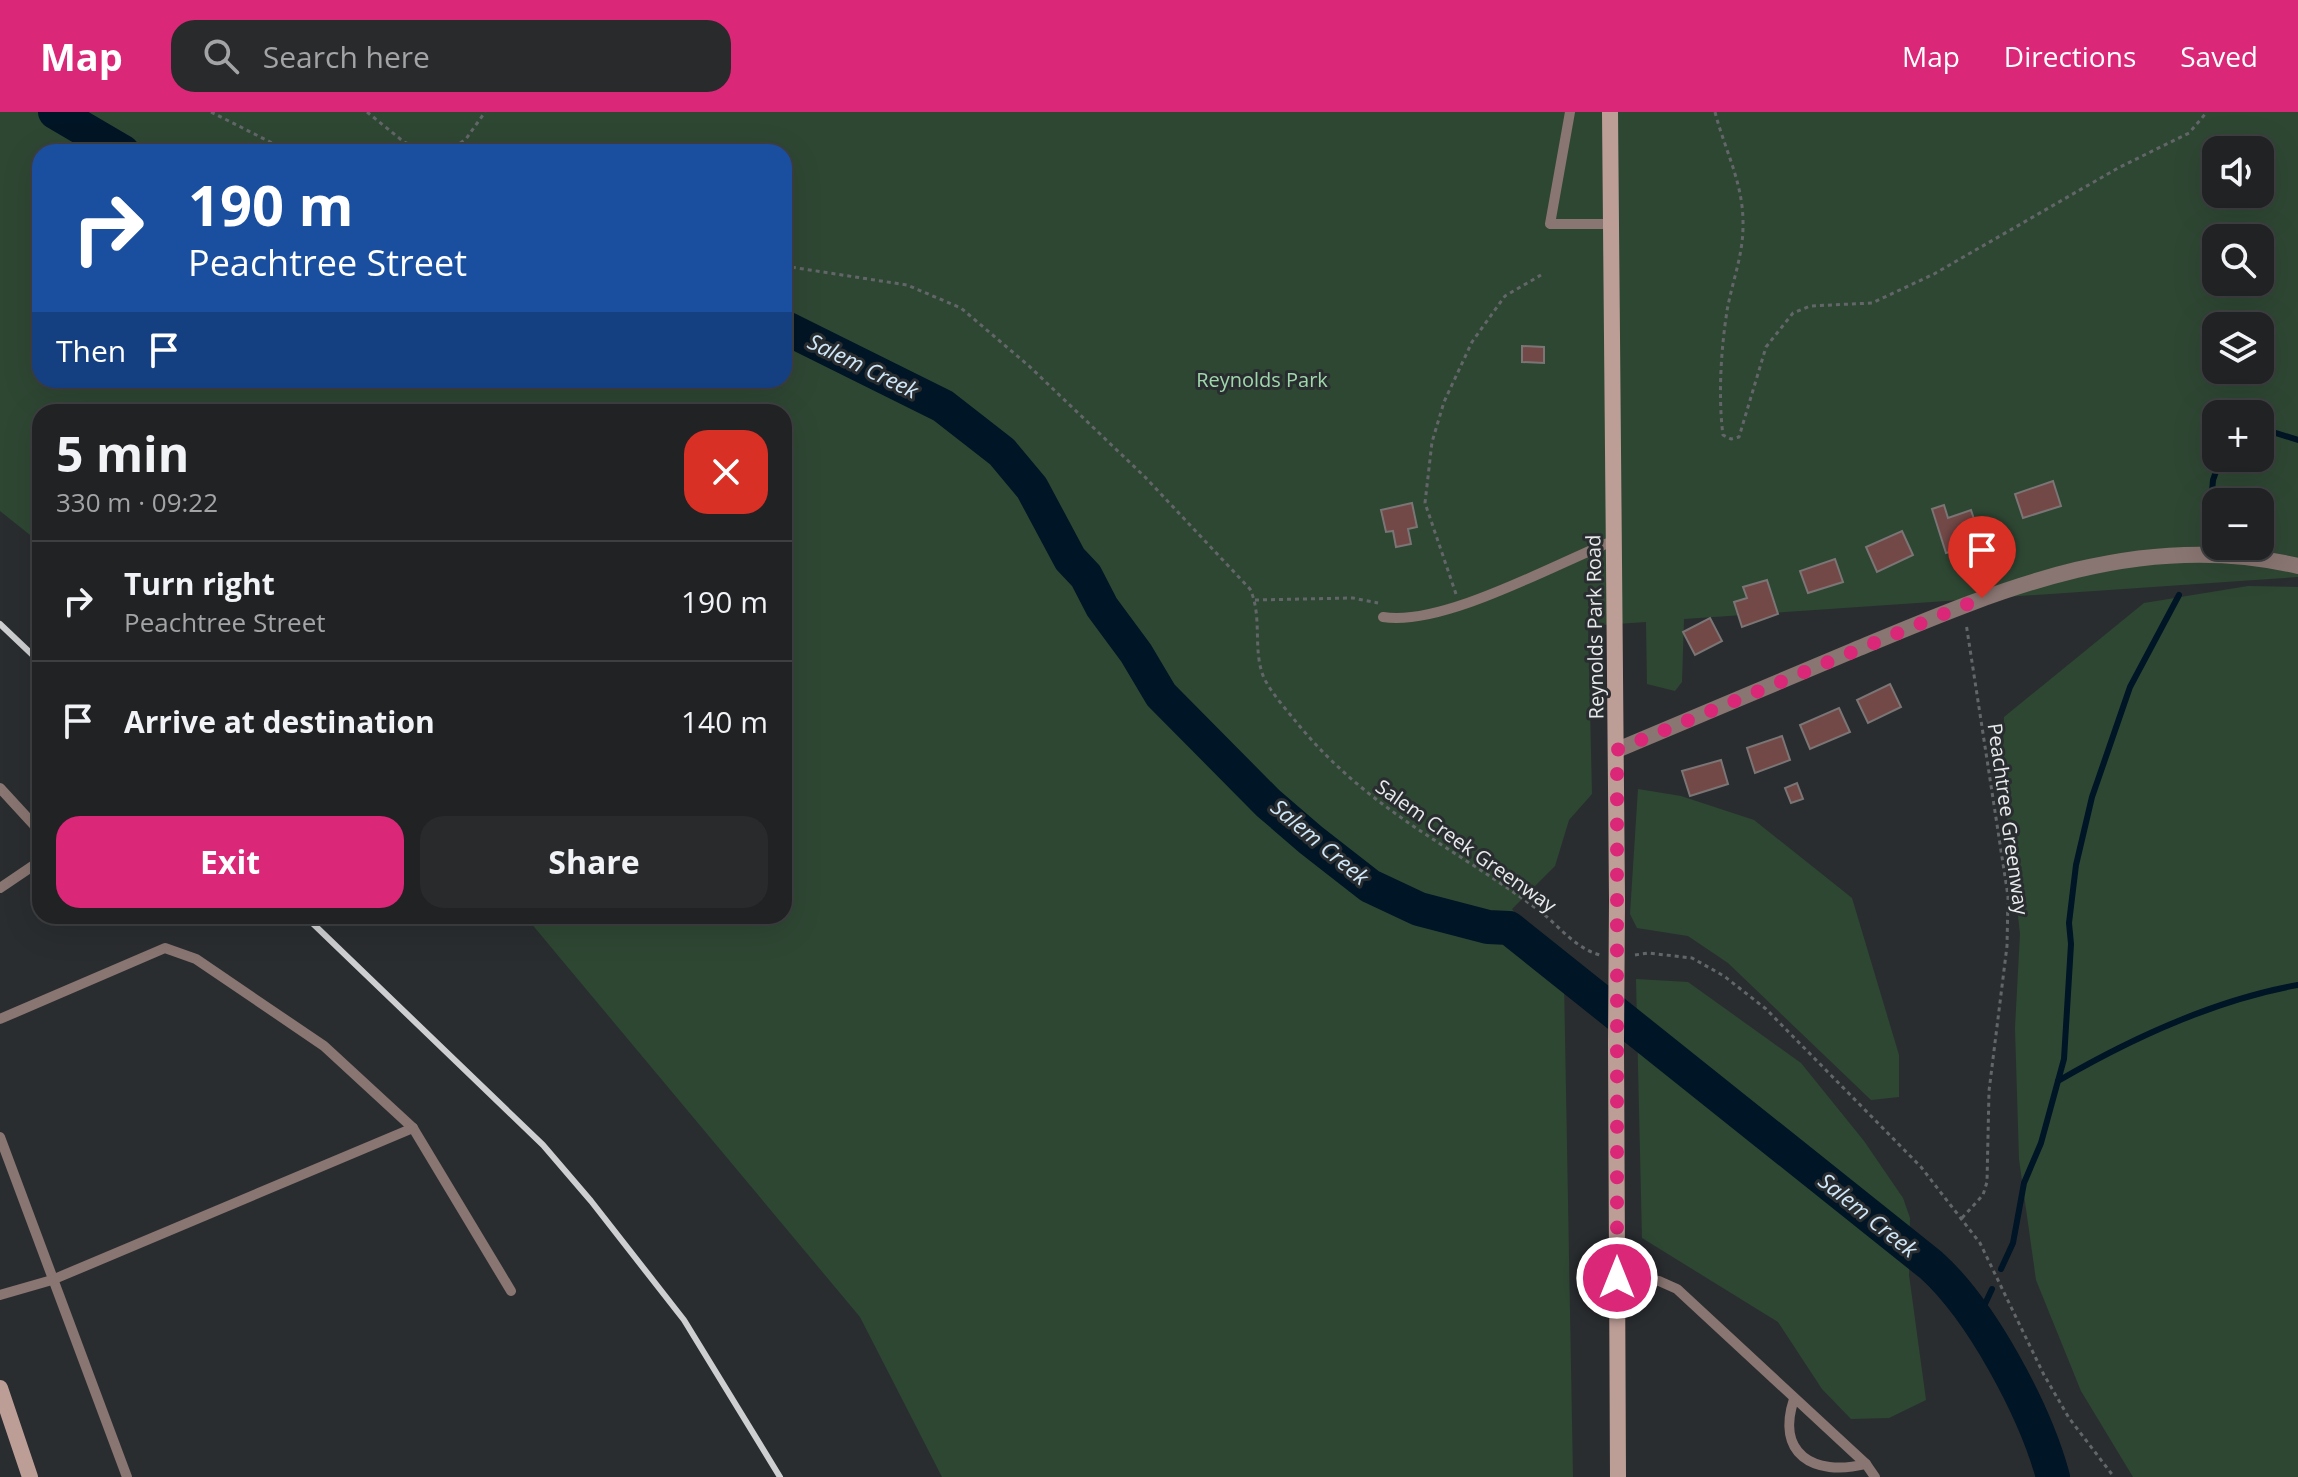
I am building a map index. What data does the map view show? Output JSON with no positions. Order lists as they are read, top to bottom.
{
  "streets": {
    "main road": ["Reynolds Park Road"],
    "path": ["Peachtree Greenway", "Salem Creek Greenway"]
  },
  "water": ["Salem Creek"],
  "parks": ["Reynolds Park"],
  "page": {
    "header": "Map",
    "search": "Search here",
    "nav": ["Map", "Directions", "Saved"],
    "map_buttons": ["+", "−"],
    "turn": ["190 m", "Peachtree Street"],
    "then": "Then",
    "heading": ["5 min", "330 m · 09:22"],
    "list": [
      {
        "name": "Turn right",
        "note": "Peachtree Street",
        "value": "190 m"
      },
      {
        "name": "Arrive at destination",
        "value": "140 m"
      }
    ],
    "buttons": ["Exit", "Share"]
  }
}
